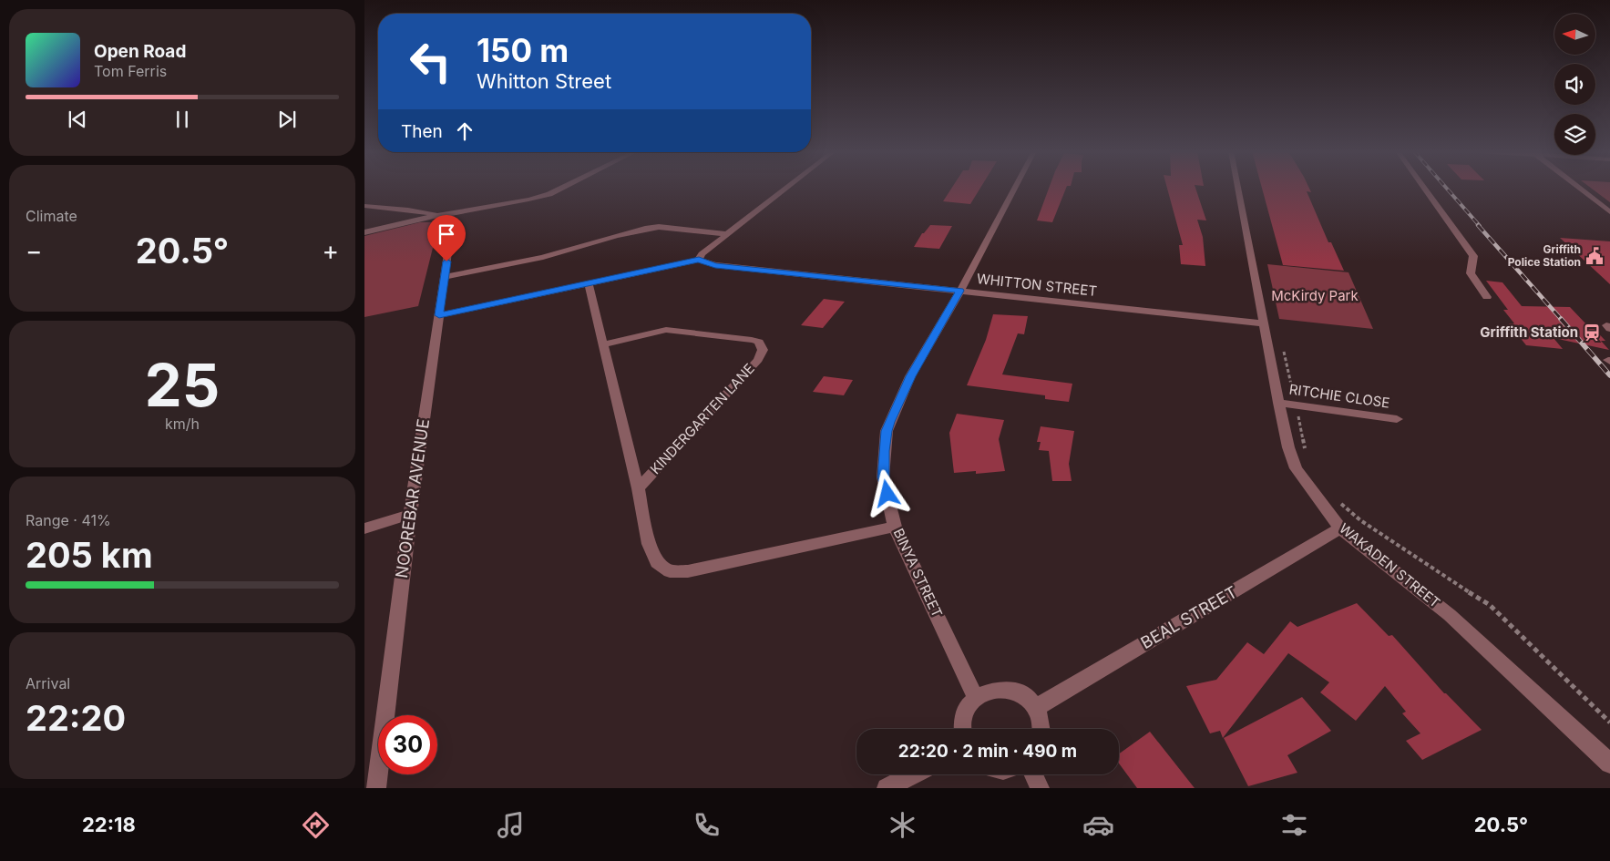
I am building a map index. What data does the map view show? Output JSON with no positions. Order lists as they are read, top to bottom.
{
  "streets": {
    "street": [
      "WHITTON STREET",
      "RITCHIE CLOSE",
      "KINDERGARTEN LANE",
      "NOOREBAR AVENUE",
      "WAKADEN STREET",
      "BINYA STREET",
      "BEAL STREET"
    ]
  },
  "crossings": [
    ["WHITTON STREET", "WAKADEN STREET"],
    ["WHITTON STREET", "BINYA STREET"],
    ["RITCHIE CLOSE", "WAKADEN STREET"],
    ["KINDERGARTEN LANE", "BINYA STREET"],
    ["WAKADEN STREET", "BEAL STREET"]
  ],
  "parks": ["McKirdy Park"],
  "places": {
    "public building": ["Griffith Police Station"],
    "station": ["Griffith Station"]
  },
  "north": "left",
  "page": {
    "turn": ["150 m", "Whitton Street"],
    "song": ["Open Road", "Tom Ferris"],
    "then": "Then",
    "tile": [
      "Climate",
      ["25", "km/h"],
      ["Range · 41%", "205 km"],
      ["Arrival", "22:20"]
    ],
    "heat": ["−", "20.5°", "+"],
    "limit": "30",
    "trip": "22:20 · 2 min · 490 m",
    "tabs": ["22:18", "20.5°"]
  }
}
